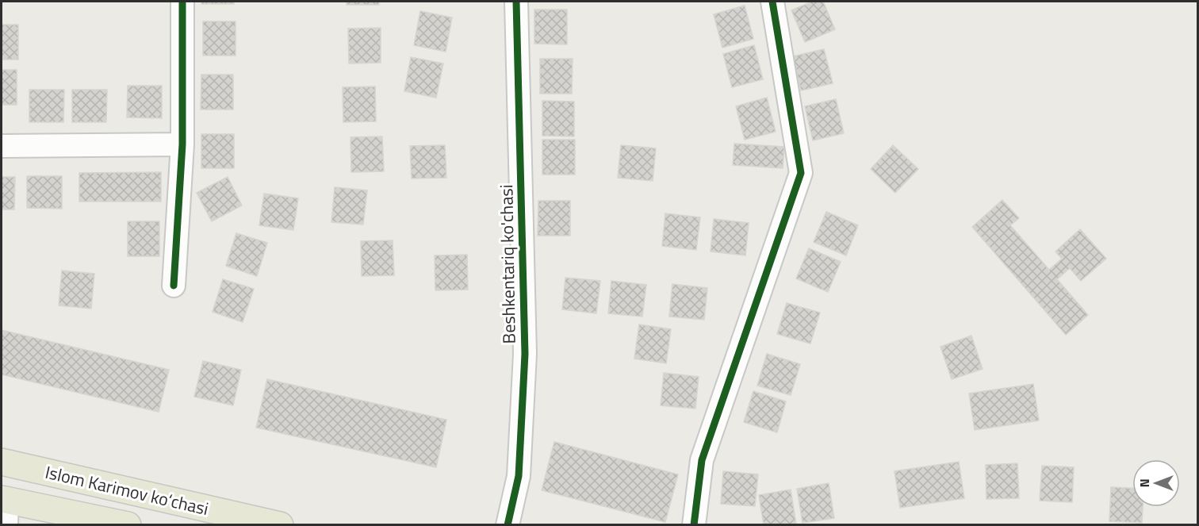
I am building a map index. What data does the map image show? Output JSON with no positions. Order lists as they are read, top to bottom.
{
  "streets": {
    "main road": ["Islom Karimov ko‘chasi"],
    "street": ["Beshkentariq ko'chasi"]
  },
  "north": "left"
}
